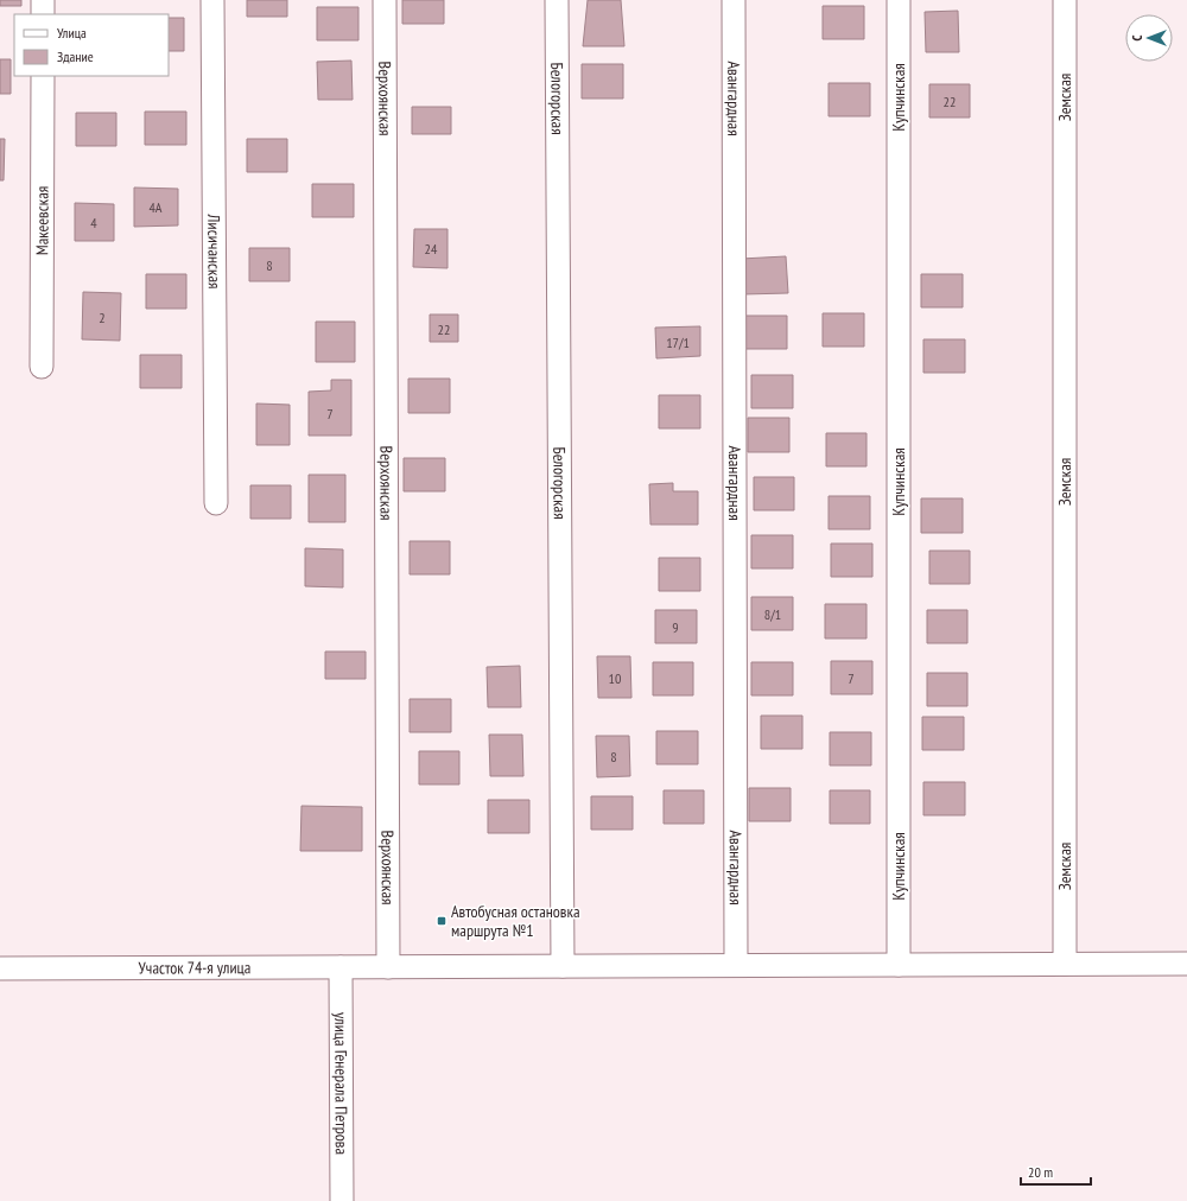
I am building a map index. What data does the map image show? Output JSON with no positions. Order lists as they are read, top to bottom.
{
  "streets": {
    "street": [
      "Купчинская",
      "Земская",
      "Верхоянская",
      "Белогорская",
      "Авангардная",
      "Макеевская",
      "Лисичанская",
      "Участок 74-я улица",
      "улица Генерала Петрова"
    ]
  },
  "crossings": [
    ["Купчинская", "Участок 74-я улица"],
    ["Земская", "Участок 74-я улица"],
    ["Верхоянская", "Участок 74-я улица"],
    ["Белогорская", "Участок 74-я улица"],
    ["Авангардная", "Участок 74-я улица"],
    ["Участок 74-я улица", "улица Генерала Петрова"]
  ],
  "places": {
    "transit": ["Автобусная остановка маршрута №1"]
  },
  "house_numbers": [
    "22",
    "4А",
    "4",
    "24",
    "8",
    "2",
    "22",
    "17/1",
    "7",
    "8/1",
    "9",
    "10",
    "7",
    "8"
  ],
  "legend": ["Улица", "Здание"],
  "scale_bar": "20 m",
  "north": "left"
}
